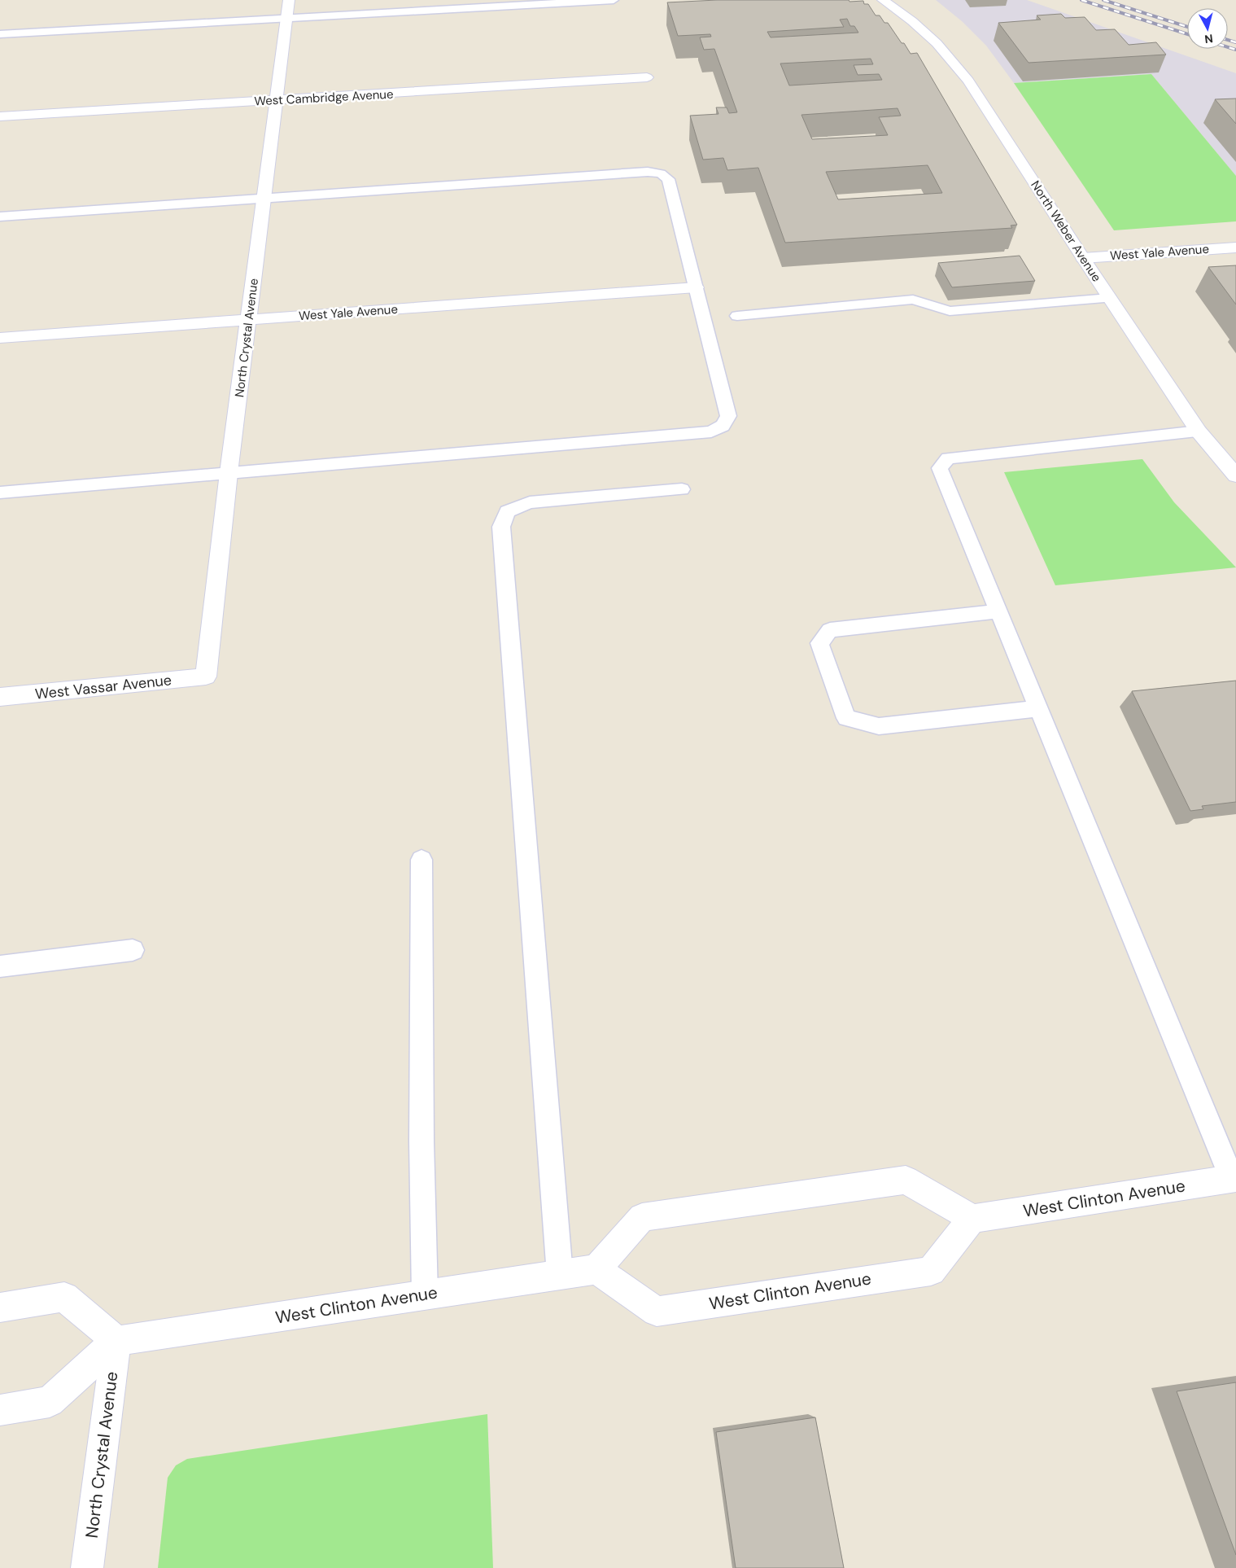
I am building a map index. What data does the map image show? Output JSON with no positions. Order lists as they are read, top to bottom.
{
  "streets": {
    "street": [
      "West Cambridge Avenue",
      "North Weber Avenue",
      "West Yale Avenue",
      "North Crystal Avenue",
      "West Vassar Avenue",
      "West Clinton Avenue"
    ]
  },
  "crossings": [
    ["West Cambridge Avenue", "North Crystal Avenue"],
    ["North Weber Avenue", "West Yale Avenue"],
    ["West Yale Avenue", "North Crystal Avenue"],
    ["North Crystal Avenue", "West Vassar Avenue"],
    ["North Crystal Avenue", "West Clinton Avenue"]
  ],
  "north": "bottom"
}
